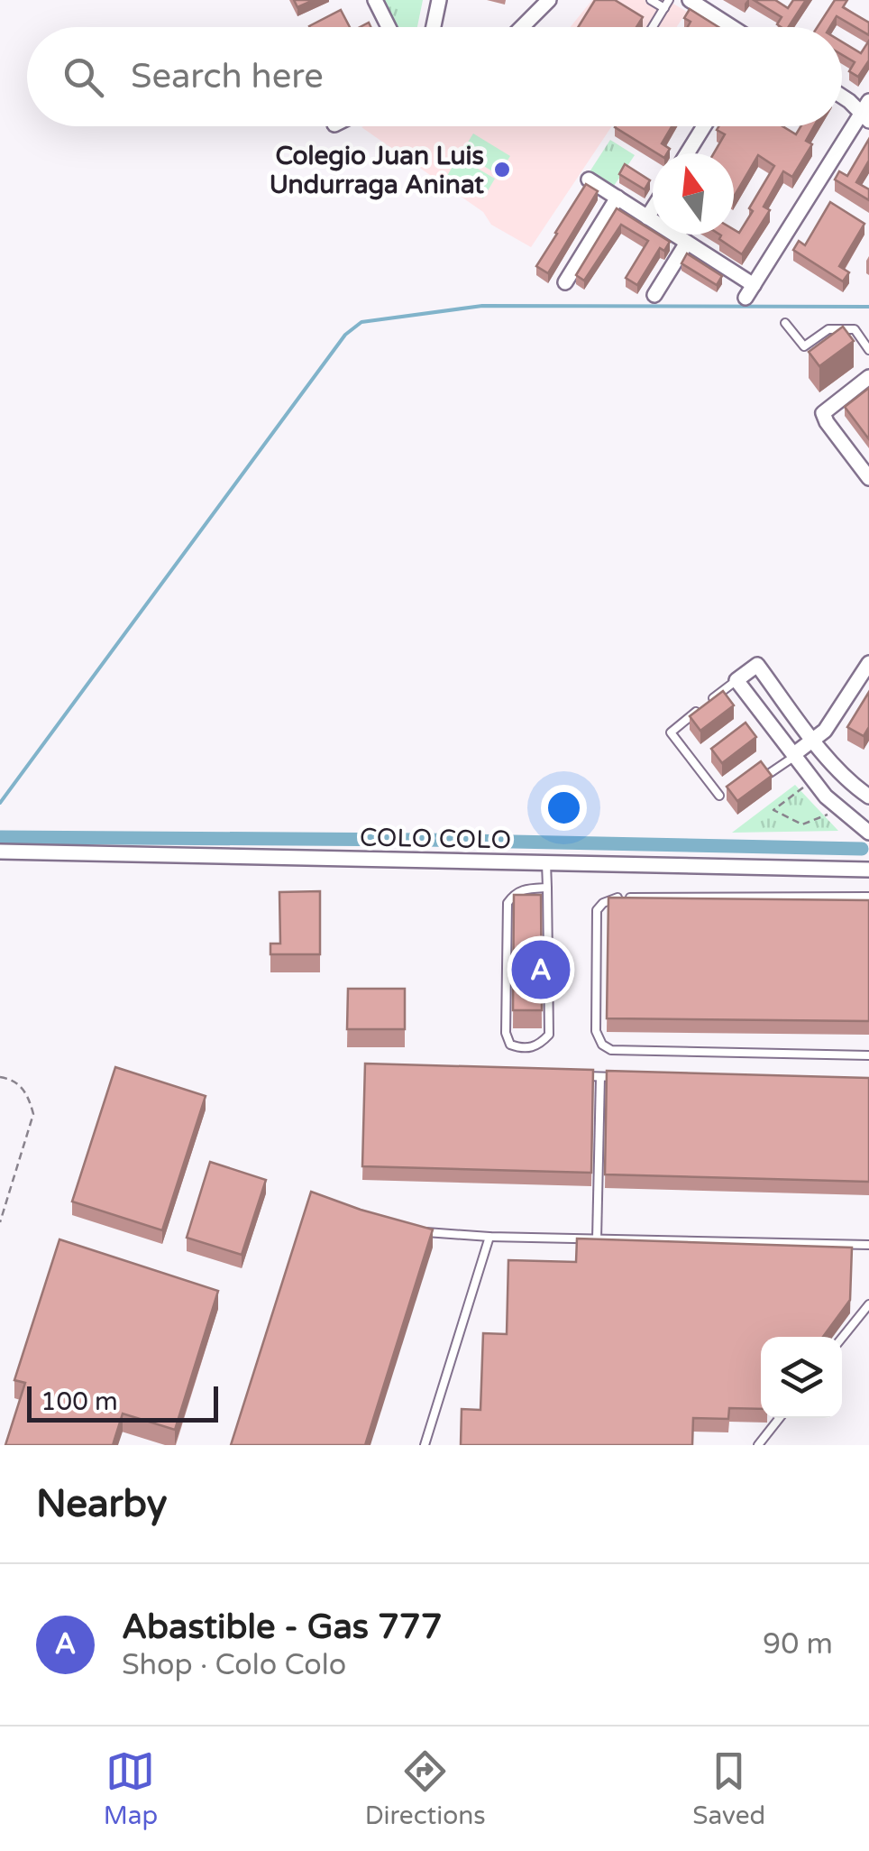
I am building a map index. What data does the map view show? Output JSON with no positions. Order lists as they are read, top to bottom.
{
  "streets": {
    "street": ["COLO COLO"]
  },
  "places": ["Colegio Juan Luis Undurraga Aninat"],
  "scale_bar": "100 m",
  "north": "top",
  "page": {
    "search": "Search here",
    "pins": "A",
    "scale": "100 m",
    "heading": "Nearby",
    "list": [
      {
        "mark": "A",
        "name": "Abastible - Gas 777",
        "note": "Shop · Colo Colo",
        "value": "90 m"
      }
    ],
    "nav": ["Map", "Directions", "Saved"]
  }
}
